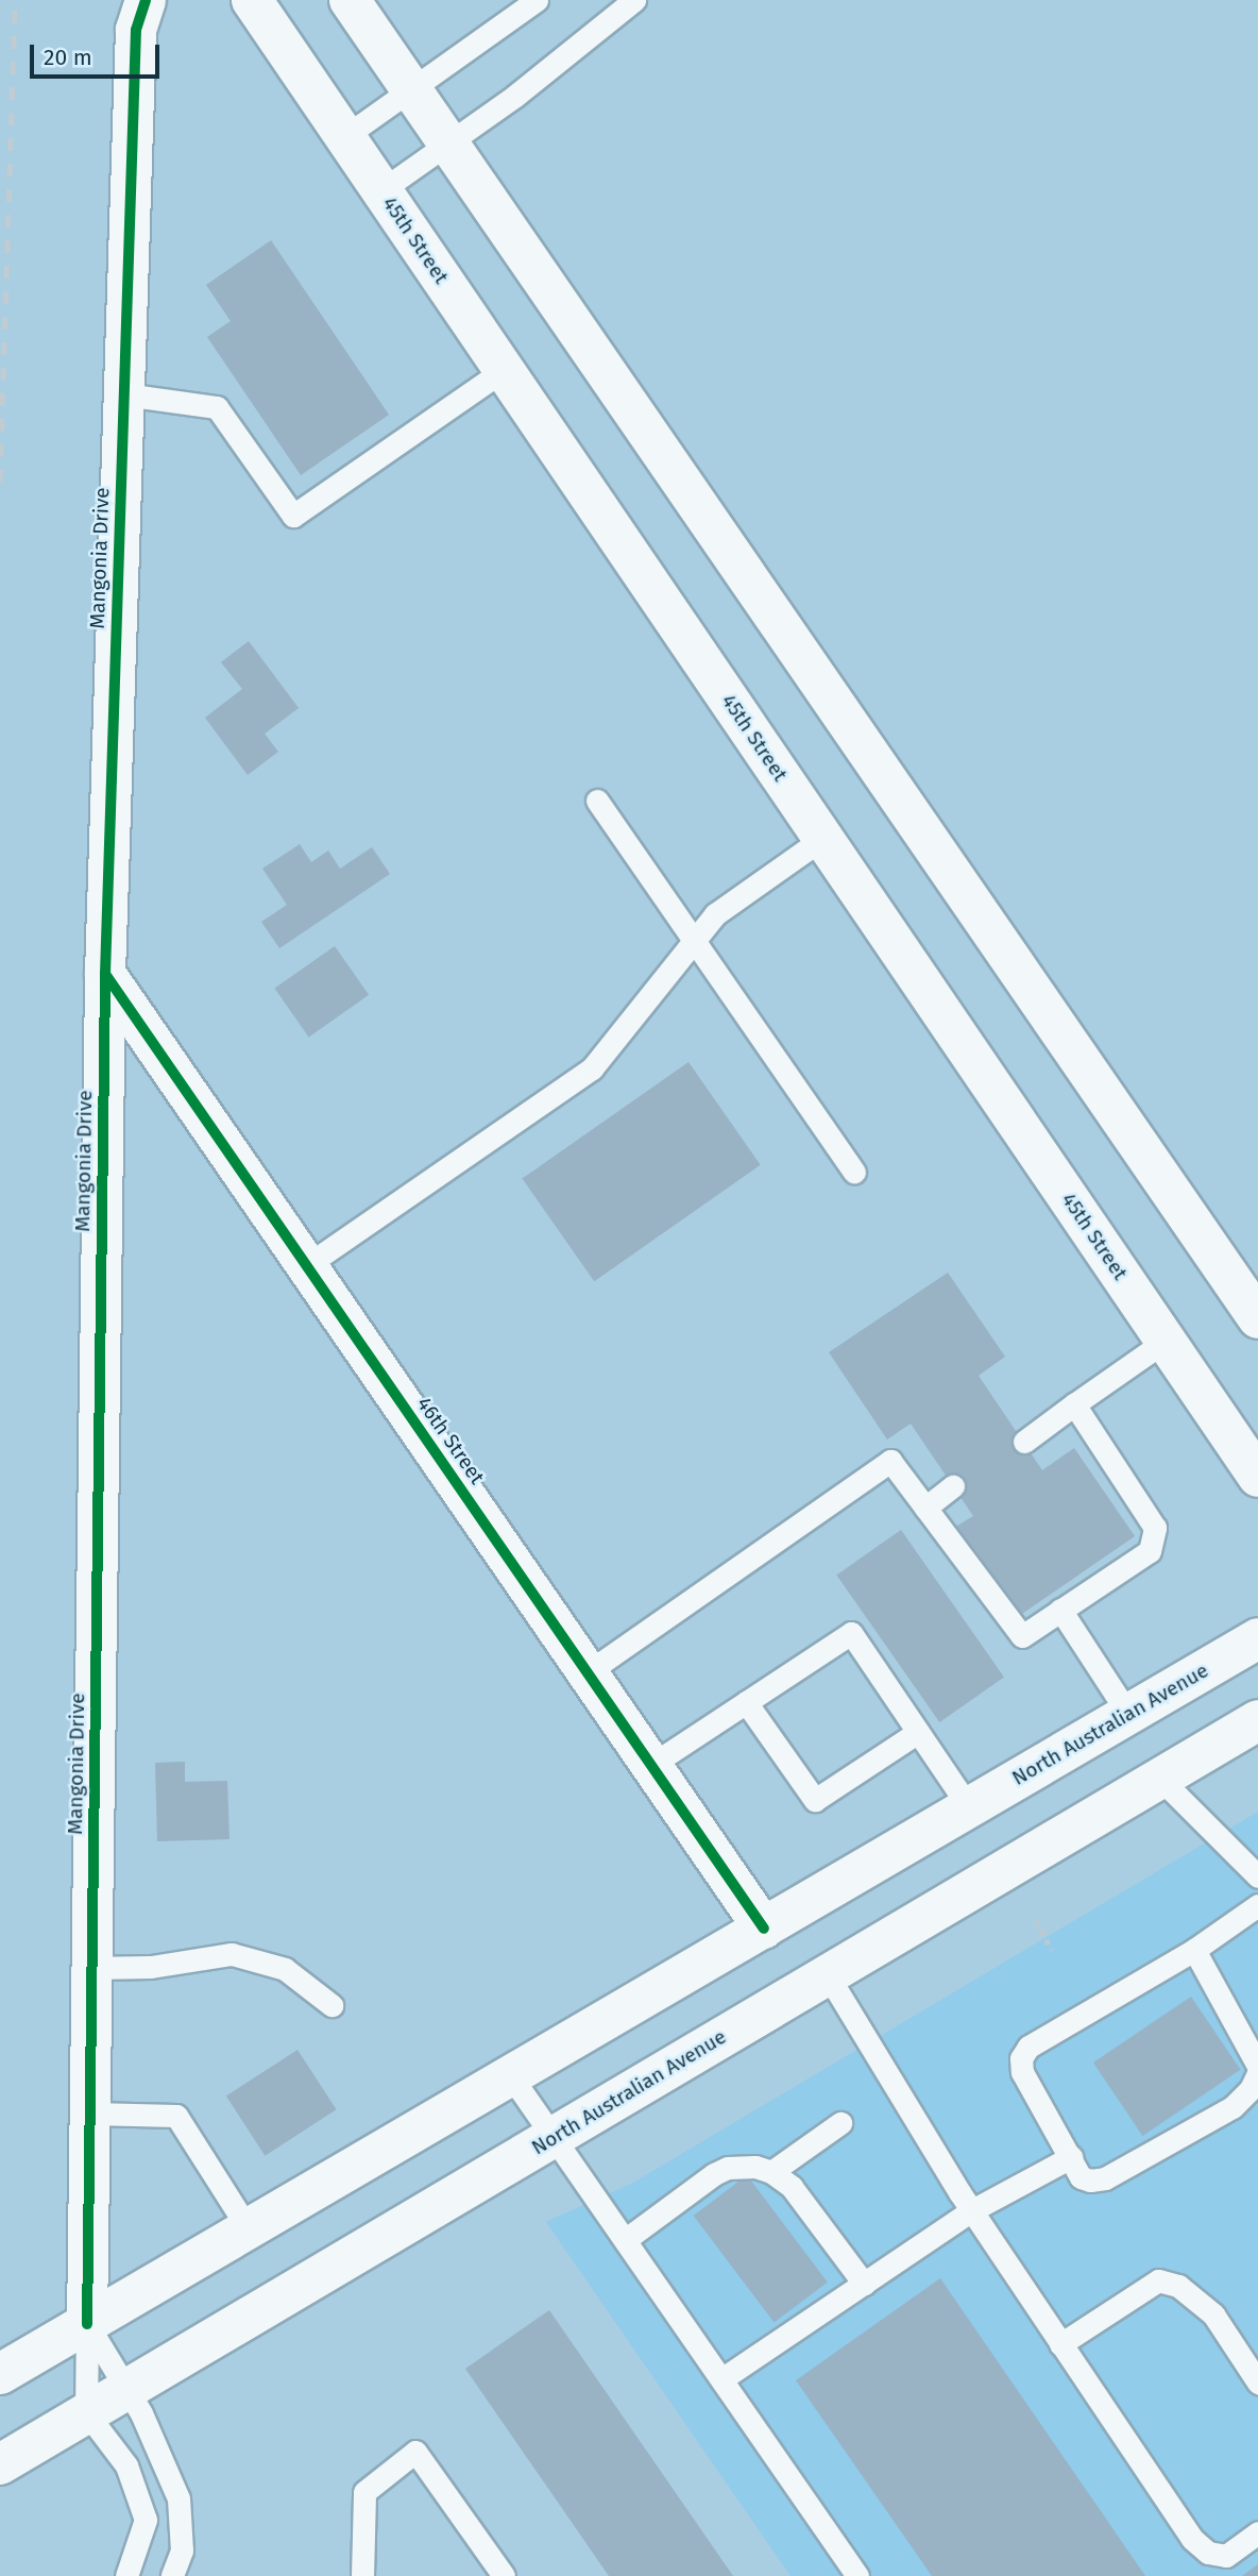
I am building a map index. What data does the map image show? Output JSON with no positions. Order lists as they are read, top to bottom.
{
  "streets": {
    "main road": [
      "45th Street",
      "Mangonia Drive",
      "46th Street",
      "North Australian Avenue"
    ]
  },
  "crossings": [
    ["Mangonia Drive", "46th Street"],
    ["Mangonia Drive", "North Australian Avenue"],
    ["46th Street", "North Australian Avenue"]
  ],
  "scale_bar": "20 m"
}
